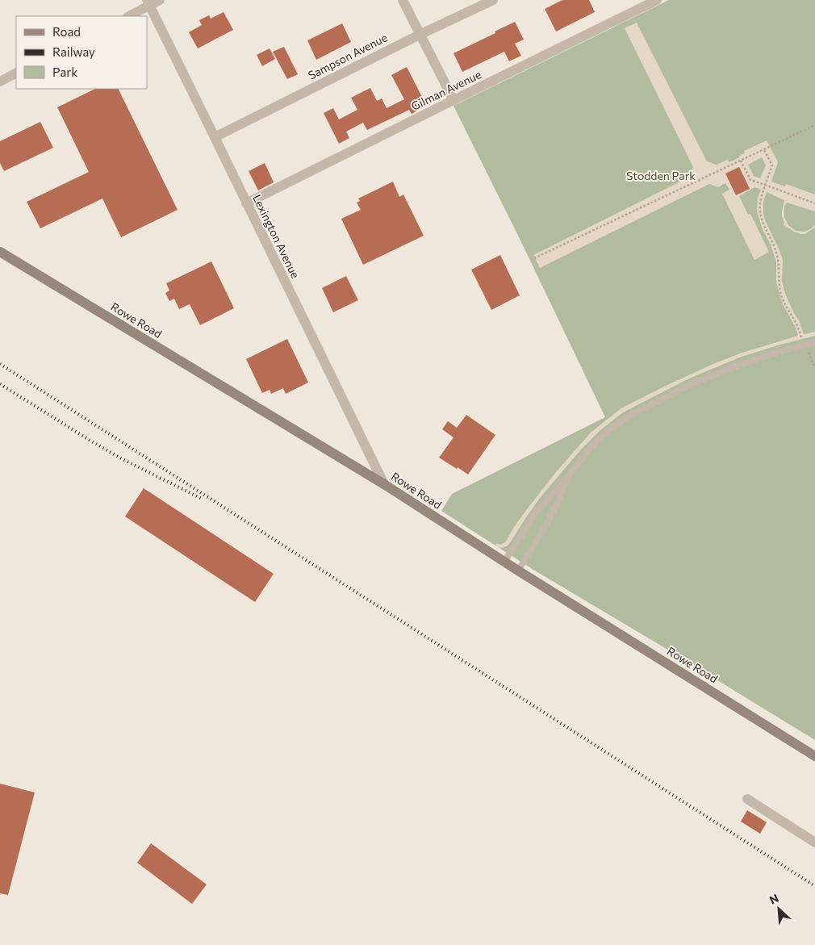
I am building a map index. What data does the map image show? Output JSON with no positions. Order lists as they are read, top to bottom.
{
  "streets": {
    "main road": ["Rowe Road"],
    "street": ["Sampson Avenue", "Gilman Avenue", "Lexington Avenue"]
  },
  "crossings": [
    ["Sampson Avenue", "Lexington Avenue"],
    ["Gilman Avenue", "Lexington Avenue"],
    ["Lexington Avenue", "Rowe Road"]
  ],
  "parks": ["Stodden Park"],
  "legend": ["Road", "Railway", "Park"],
  "north": "top left"
}
